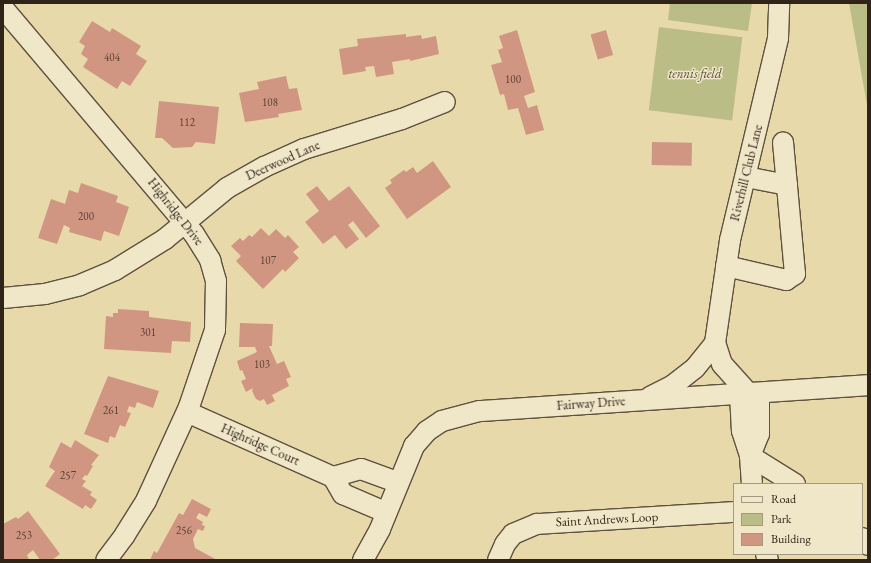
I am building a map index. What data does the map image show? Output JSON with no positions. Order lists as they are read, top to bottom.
{
  "streets": {
    "street": [
      "Deerwood Lane",
      "Riverhill Club Lane",
      "Highridge Drive",
      "Fairway Drive",
      "Highridge Court",
      "Saint Andrews Loop"
    ]
  },
  "crossings": [
    ["Deerwood Lane", "Highridge Drive"],
    ["Riverhill Club Lane", "Fairway Drive"],
    ["Highridge Drive", "Highridge Court"]
  ],
  "parks": ["tennis field"],
  "house_numbers": [
    "404",
    "100",
    "108",
    "112",
    "200",
    "107",
    "301",
    "103",
    "261",
    "257",
    "256",
    "253"
  ],
  "legend": ["Road", "Park", "Building"]
}
